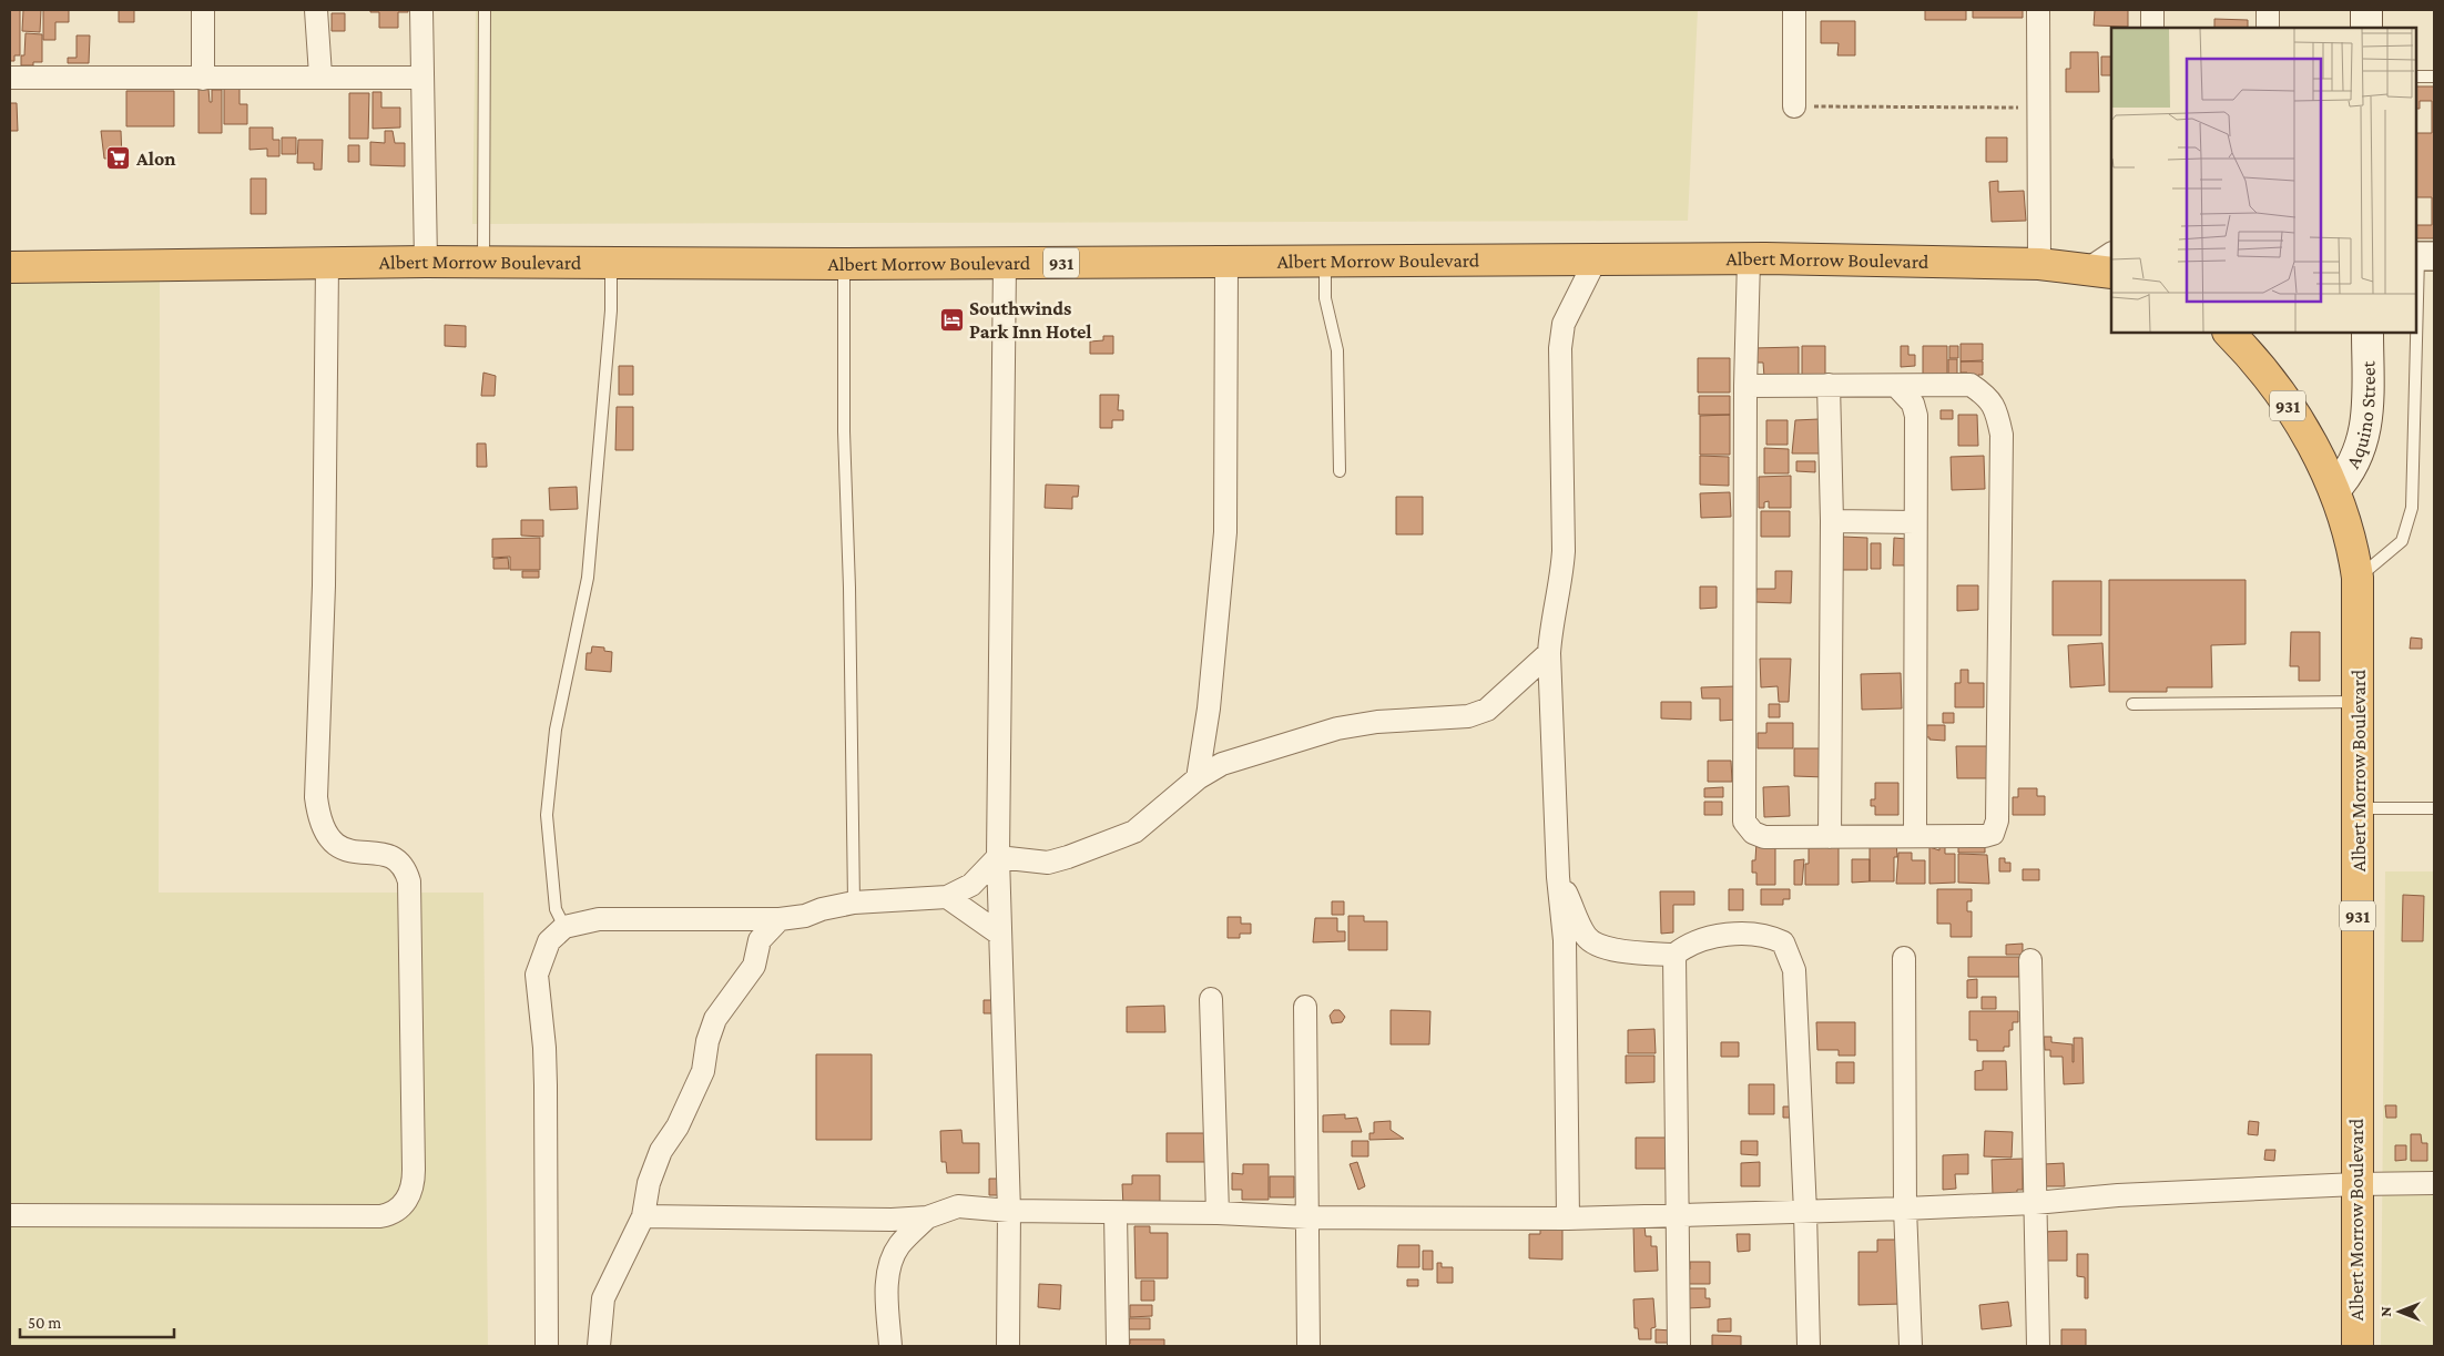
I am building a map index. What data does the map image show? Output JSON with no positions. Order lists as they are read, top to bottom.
{
  "streets": {
    "highway": ["Albert Morrow Boulevard", "931"],
    "main road": ["Aquino Street"]
  },
  "crossings": [
    ["Albert Morrow Boulevard", "Aquino Street"]
  ],
  "places": {
    "supermarket": ["Alon"],
    "hotel": ["Southwinds Park Inn Hotel"]
  },
  "scale_bar": "50 m",
  "north": "left"
}
